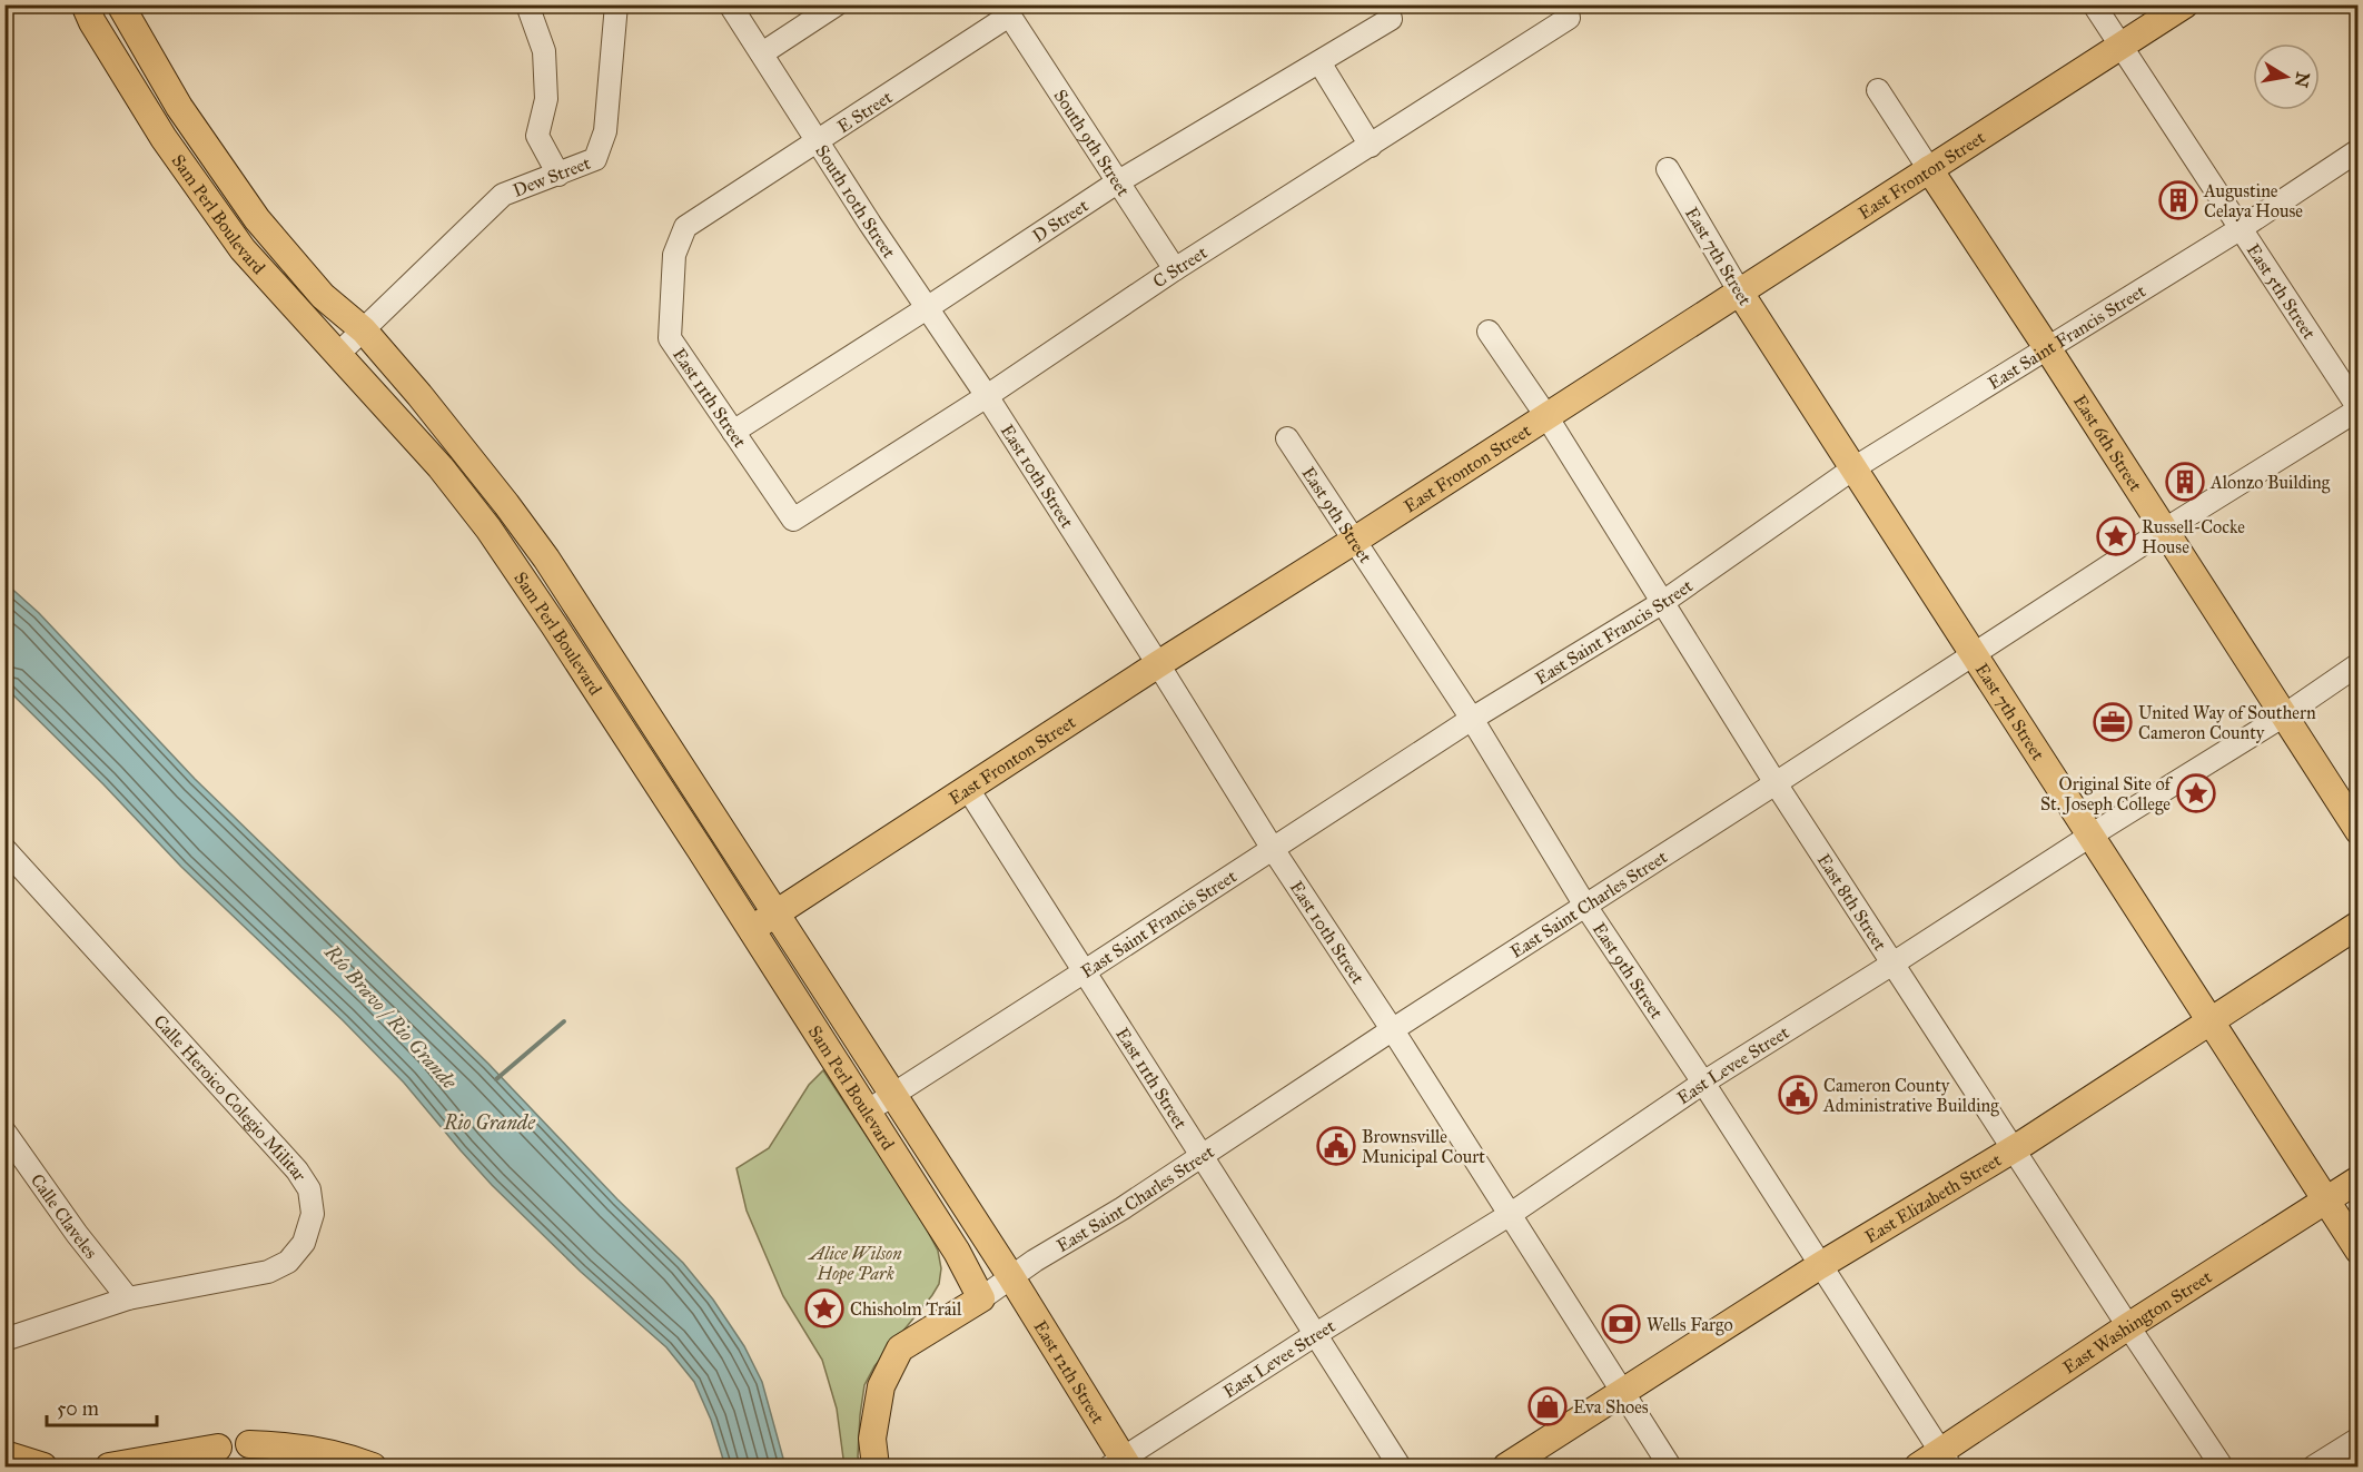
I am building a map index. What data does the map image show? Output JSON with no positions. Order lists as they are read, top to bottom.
{
  "streets": {
    "main road": [
      "East Fronton Street",
      "Sam Perl Boulevard",
      "East 7th Street",
      "East 6th Street",
      "East Saint Charles Street",
      "East Elizabeth Street",
      "East Washington Street",
      "East 12th Street"
    ],
    "street": [
      "E Street",
      "South 9th Street",
      "Dew Street",
      "South 10th Street",
      "D Street",
      "C Street",
      "East 5th Street",
      "East Saint Francis Street",
      "East 11th Street",
      "East 10th Street",
      "East 9th Street",
      "East 8th Street",
      "East Levee Street",
      "Calle Heroico Colegio Militar",
      "Calle Claveles"
    ]
  },
  "crossings": [
    ["E Street", "South 9th Street"],
    ["E Street", "South 10th Street"],
    ["E Street", "East 11th Street"],
    ["South 9th Street", "D Street"],
    ["South 9th Street", "C Street"],
    ["Dew Street", "Sam Perl Boulevard"],
    ["East Fronton Street", "Sam Perl Boulevard"],
    ["East Fronton Street", "East 7th Street"],
    ["East Fronton Street", "East 5th Street"],
    ["East Fronton Street", "East 11th Street"],
    ["East Fronton Street", "East 6th Street"],
    ["East Fronton Street", "East 10th Street"],
    ["East Fronton Street", "East 9th Street"],
    ["East Fronton Street", "East 8th Street"],
    ["South 10th Street", "D Street"],
    ["South 10th Street", "C Street"],
    ["South 10th Street", "East 10th Street"],
    ["Sam Perl Boulevard", "East Saint Francis Street"],
    ["Sam Perl Boulevard", "East Saint Charles Street"],
    ["Sam Perl Boulevard", "East 12th Street"],
    ["D Street", "East 11th Street"],
    ["East 7th Street", "East Saint Francis Street"],
    ["East 7th Street", "East Saint Charles Street"],
    ["East 7th Street", "East Levee Street"],
    ["East 7th Street", "East Elizabeth Street"],
    ["East 7th Street", "East Washington Street"],
    ["C Street", "East 11th Street"],
    ["C Street", "East 10th Street"],
    ["East 5th Street", "East Saint Francis Street"],
    ["East 5th Street", "East Saint Charles Street"],
    ["East Saint Francis Street", "East 11th Street"],
    ["East Saint Francis Street", "East 6th Street"],
    ["East Saint Francis Street", "East 10th Street"],
    ["East Saint Francis Street", "East 9th Street"],
    ["East Saint Francis Street", "East 8th Street"],
    ["East 11th Street", "East Saint Charles Street"],
    ["East 11th Street", "East Levee Street"],
    ["East 6th Street", "East Saint Charles Street"],
    ["East 6th Street", "East Levee Street"],
    ["East 10th Street", "East Saint Charles Street"],
    ["East 10th Street", "East Levee Street"],
    ["East 10th Street", "East Elizabeth Street"],
    ["East 9th Street", "East Saint Charles Street"],
    ["East 9th Street", "East Levee Street"],
    ["East 9th Street", "East Elizabeth Street"],
    ["East 9th Street", "East Washington Street"],
    ["East 8th Street", "East Saint Charles Street"],
    ["East 8th Street", "East Levee Street"],
    ["East 8th Street", "East Elizabeth Street"],
    ["East 8th Street", "East Washington Street"],
    ["East Saint Charles Street", "East 12th Street"],
    ["East Levee Street", "East 12th Street"],
    ["Calle Heroico Colegio Militar", "Calle Claveles"]
  ],
  "water": ["Río Bravo / Rio Grande", "Rio Grande"],
  "parks": ["Alice Wilson Hope Park"],
  "places": {
    "building": ["Augustine Celaya House", "Alonzo Building"],
    "place": ["Russell-Cocke House", "Original Site of St. Joseph College", "Chisholm Trail"],
    "office": ["United Way of Southern Cameron County"],
    "public building": ["Cameron County Administrative Building", "Brownsville Municipal Court"],
    "bank": ["Wells Fargo"],
    "shop": ["Eva Shoes"]
  },
  "scale_bar": "50 m",
  "north": "right"
}
